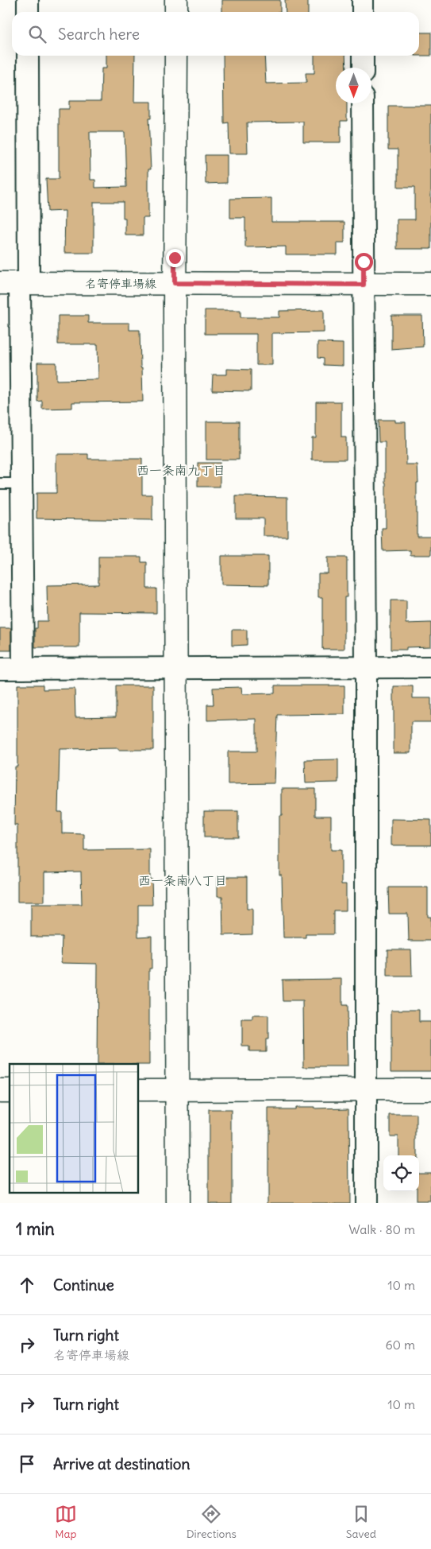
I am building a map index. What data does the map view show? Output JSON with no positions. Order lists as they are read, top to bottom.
{
  "streets": {
    "street": ["名寄停車場線"]
  },
  "districts": ["西一条南九丁目", "西一条南八丁目"],
  "north": "bottom",
  "page": {
    "search": "Search here",
    "heading": ["1 min", "Walk · 80 m"],
    "list": [
      ["Continue", "10 m"],
      ["Turn right", "名寄停車場線", "60 m"],
      ["Turn right", "10 m"],
      "Arrive at destination"
    ],
    "nav": ["Map", "Directions", "Saved"]
  }
}
